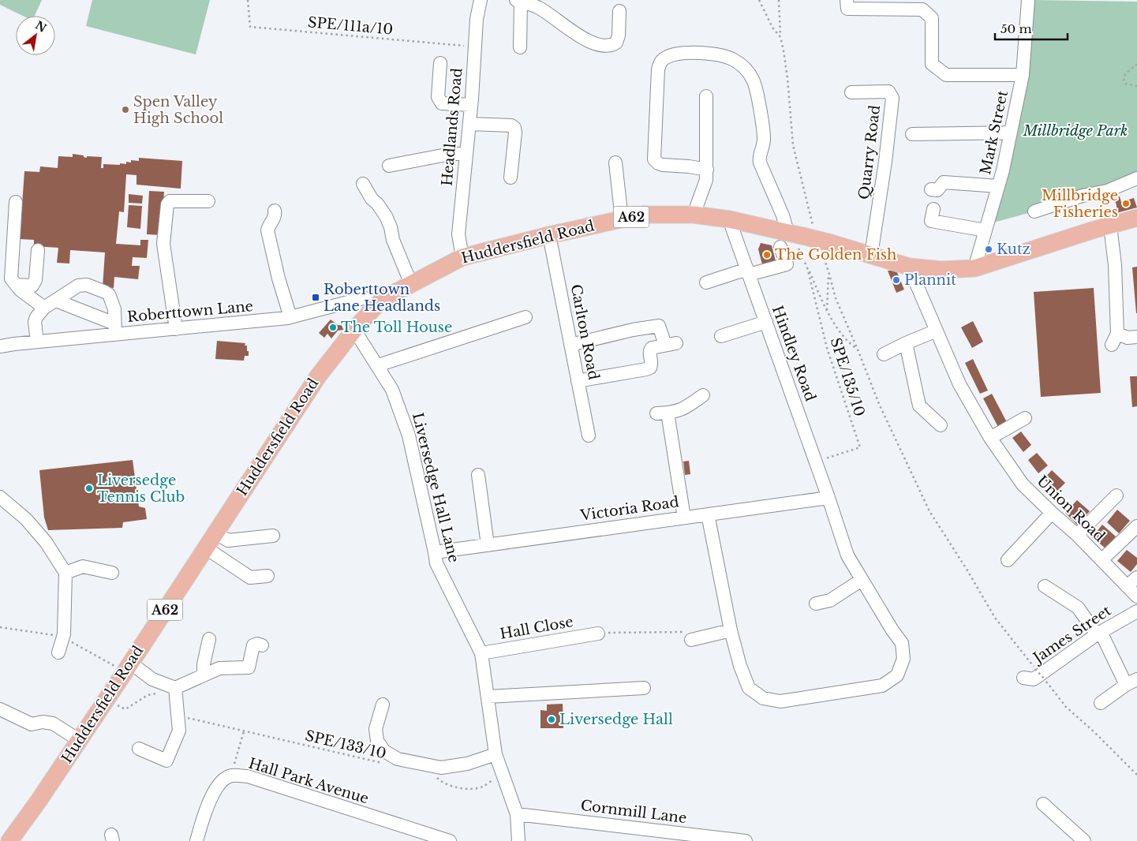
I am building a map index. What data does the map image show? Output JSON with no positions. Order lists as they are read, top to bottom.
{
  "streets": {
    "main road": ["A62", "Huddersfield Road"],
    "street": [
      "Headlands Road",
      "Mark Street",
      "Quarry Road",
      "Roberttown Lane",
      "Carlton Road",
      "Hindley Road",
      "Liversedge Hall Lane",
      "Victoria Road",
      "Union Road",
      "Hall Close",
      "James Street",
      "Hall Park Avenue",
      "Cornmill Lane"
    ],
    "path": ["SPE/111a/10", "SPE/135/10", "SPE/133/10"]
  },
  "crossings": [
    ["SPE/111a/10", "Headlands Road"],
    ["Headlands Road", "Huddersfield Road"],
    ["Mark Street", "Huddersfield Road"],
    ["Quarry Road", "Huddersfield Road"],
    ["Huddersfield Road", "Roberttown Lane"],
    ["Huddersfield Road", "Carlton Road"],
    ["Huddersfield Road", "Hindley Road"],
    ["Huddersfield Road", "Liversedge Hall Lane"],
    ["Huddersfield Road", "Union Road"],
    ["Hindley Road", "SPE/135/10"],
    ["Hindley Road", "Victoria Road"],
    ["Liversedge Hall Lane", "Victoria Road"],
    ["Liversedge Hall Lane", "Hall Close"],
    ["Liversedge Hall Lane", "Cornmill Lane"]
  ],
  "parks": ["Millbridge Park"],
  "places": {
    "other": [
      "Spen Valley High School",
      "Millbridge Fisheries",
      "Kutz",
      "The Golden Fish",
      "Plannit",
      "The Toll House",
      "Liversedge Tennis Club",
      "Liversedge Hall"
    ],
    "transit": ["Roberttown Lane Headlands"]
  },
  "scale_bar": "50 m",
  "north": "top right"
}
